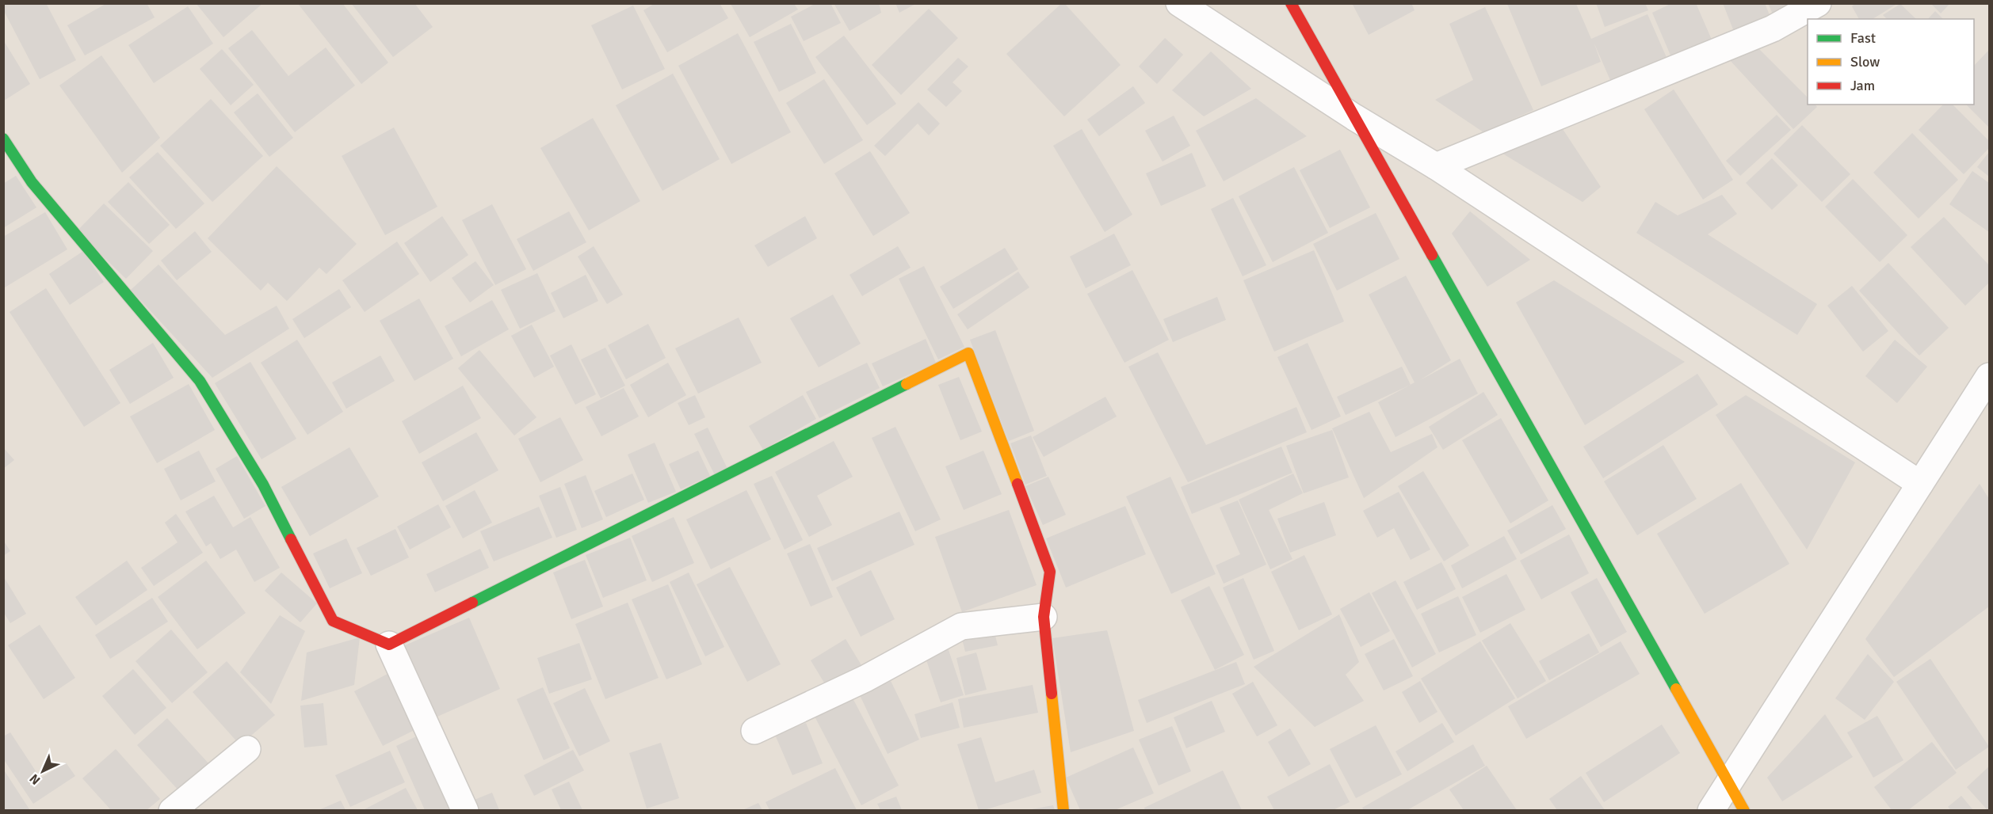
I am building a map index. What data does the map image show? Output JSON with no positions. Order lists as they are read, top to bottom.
{
  "legend": ["Fast", "Slow", "Jam"],
  "north": "bottom left"
}
